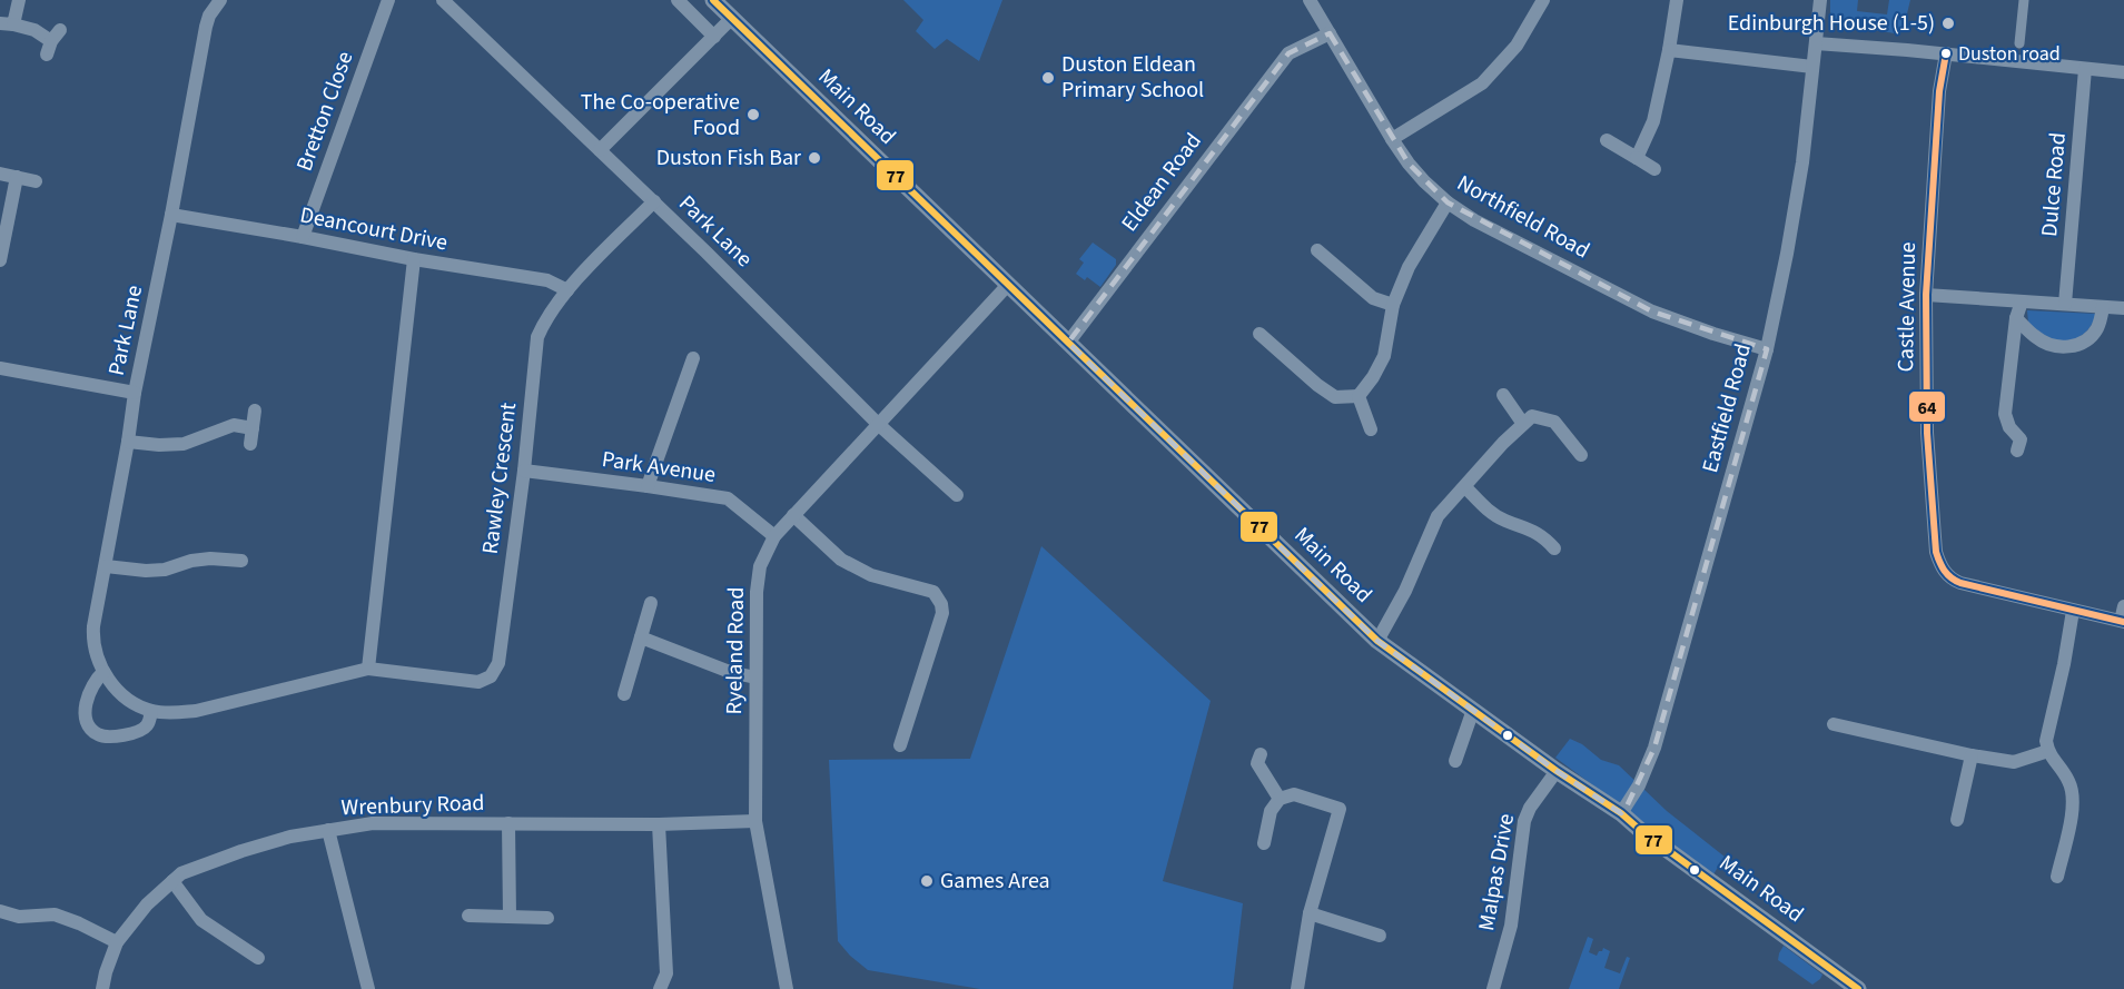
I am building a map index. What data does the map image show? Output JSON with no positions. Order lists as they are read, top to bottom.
{
  "streets": {
    "street": [
      "Main Road",
      "Bretton Close",
      "Eldean Road",
      "Dulce Road",
      "Northfield Road",
      "Deancourt Drive",
      "Park Lane",
      "Castle Avenue",
      "Eastfield Road",
      "Park Avenue",
      "Rawley Crescent",
      "Ryeland Road",
      "Wrenbury Road",
      "Malpas Drive"
    ]
  },
  "crossings": [
    ["Main Road", "Eldean Road"],
    ["Main Road", "Eastfield Road"],
    ["Main Road", "Ryeland Road"],
    ["Main Road", "Malpas Drive"],
    ["Bretton Close", "Deancourt Drive"],
    ["Eldean Road", "Northfield Road"],
    ["Northfield Road", "Eastfield Road"],
    ["Deancourt Drive", "Park Lane"],
    ["Deancourt Drive", "Rawley Crescent"],
    ["Park Lane", "Rawley Crescent"],
    ["Park Lane", "Ryeland Road"],
    ["Park Avenue", "Rawley Crescent"],
    ["Park Avenue", "Ryeland Road"],
    ["Ryeland Road", "Wrenbury Road"]
  ],
  "places": [
    "Edinburgh House (1-5)",
    "Duston road",
    "Duston Eldean Primary School",
    "The Co-operative Food",
    "Duston Fish Bar",
    "Games Area"
  ],
  "lines": ["transit line 77", "transit line 64"]
}
